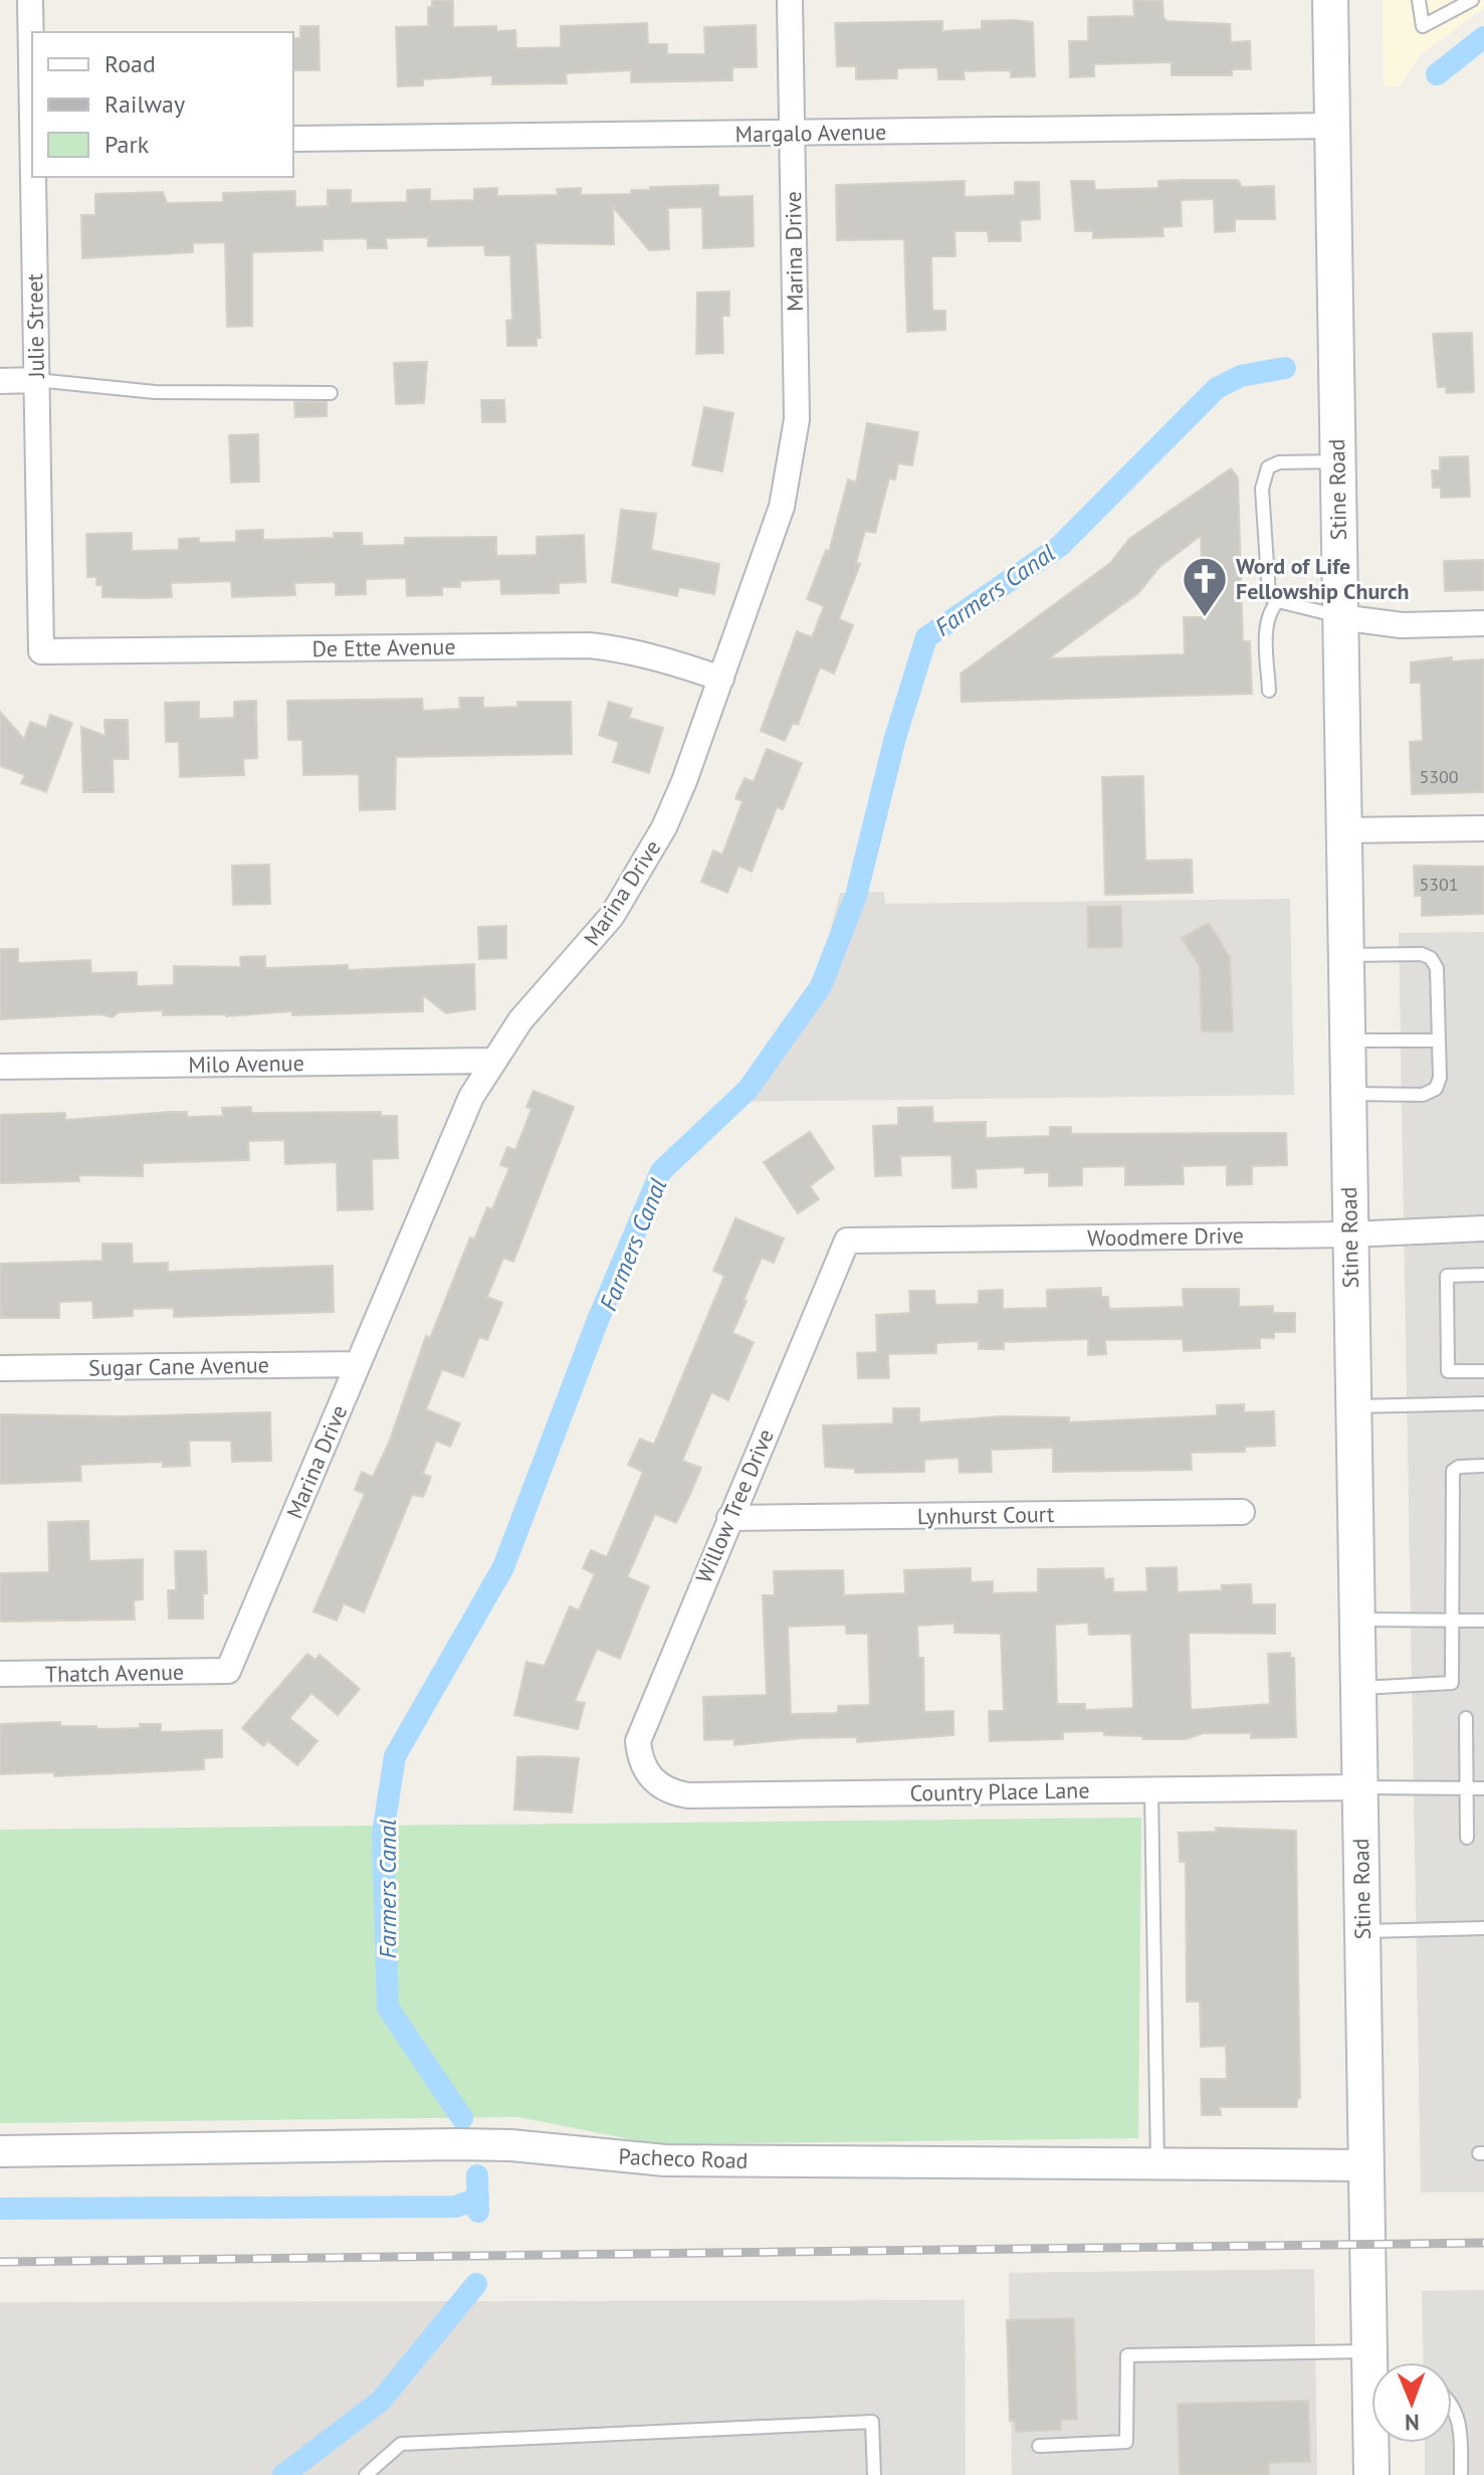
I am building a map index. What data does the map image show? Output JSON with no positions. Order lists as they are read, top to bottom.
{
  "streets": {
    "main road": ["Stine Road"],
    "street": [
      "Margalo Avenue",
      "Marina Drive",
      "Julie Street",
      "De Ette Avenue",
      "Milo Avenue",
      "Woodmere Drive",
      "Sugar Cane Avenue",
      "Willow Tree Drive",
      "Lynhurst Court",
      "Thatch Avenue",
      "Country Place Lane",
      "Pacheco Road"
    ]
  },
  "crossings": [
    ["Margalo Avenue", "Marina Drive"],
    ["Margalo Avenue", "Stine Road"],
    ["Marina Drive", "De Ette Avenue"],
    ["Marina Drive", "Milo Avenue"],
    ["Marina Drive", "Sugar Cane Avenue"],
    ["Marina Drive", "Thatch Avenue"],
    ["Julie Street", "De Ette Avenue"],
    ["Stine Road", "Woodmere Drive"],
    ["Stine Road", "Country Place Lane"],
    ["Stine Road", "Pacheco Road"],
    ["Woodmere Drive", "Willow Tree Drive"],
    ["Willow Tree Drive", "Lynhurst Court"],
    ["Willow Tree Drive", "Country Place Lane"]
  ],
  "water": ["Farmers Canal"],
  "places": {
    "church": ["Word of Life Fellowship Church"]
  },
  "house_numbers": ["5300", "5301"],
  "legend": ["Road", "Railway", "Park"],
  "north": "bottom"
}
